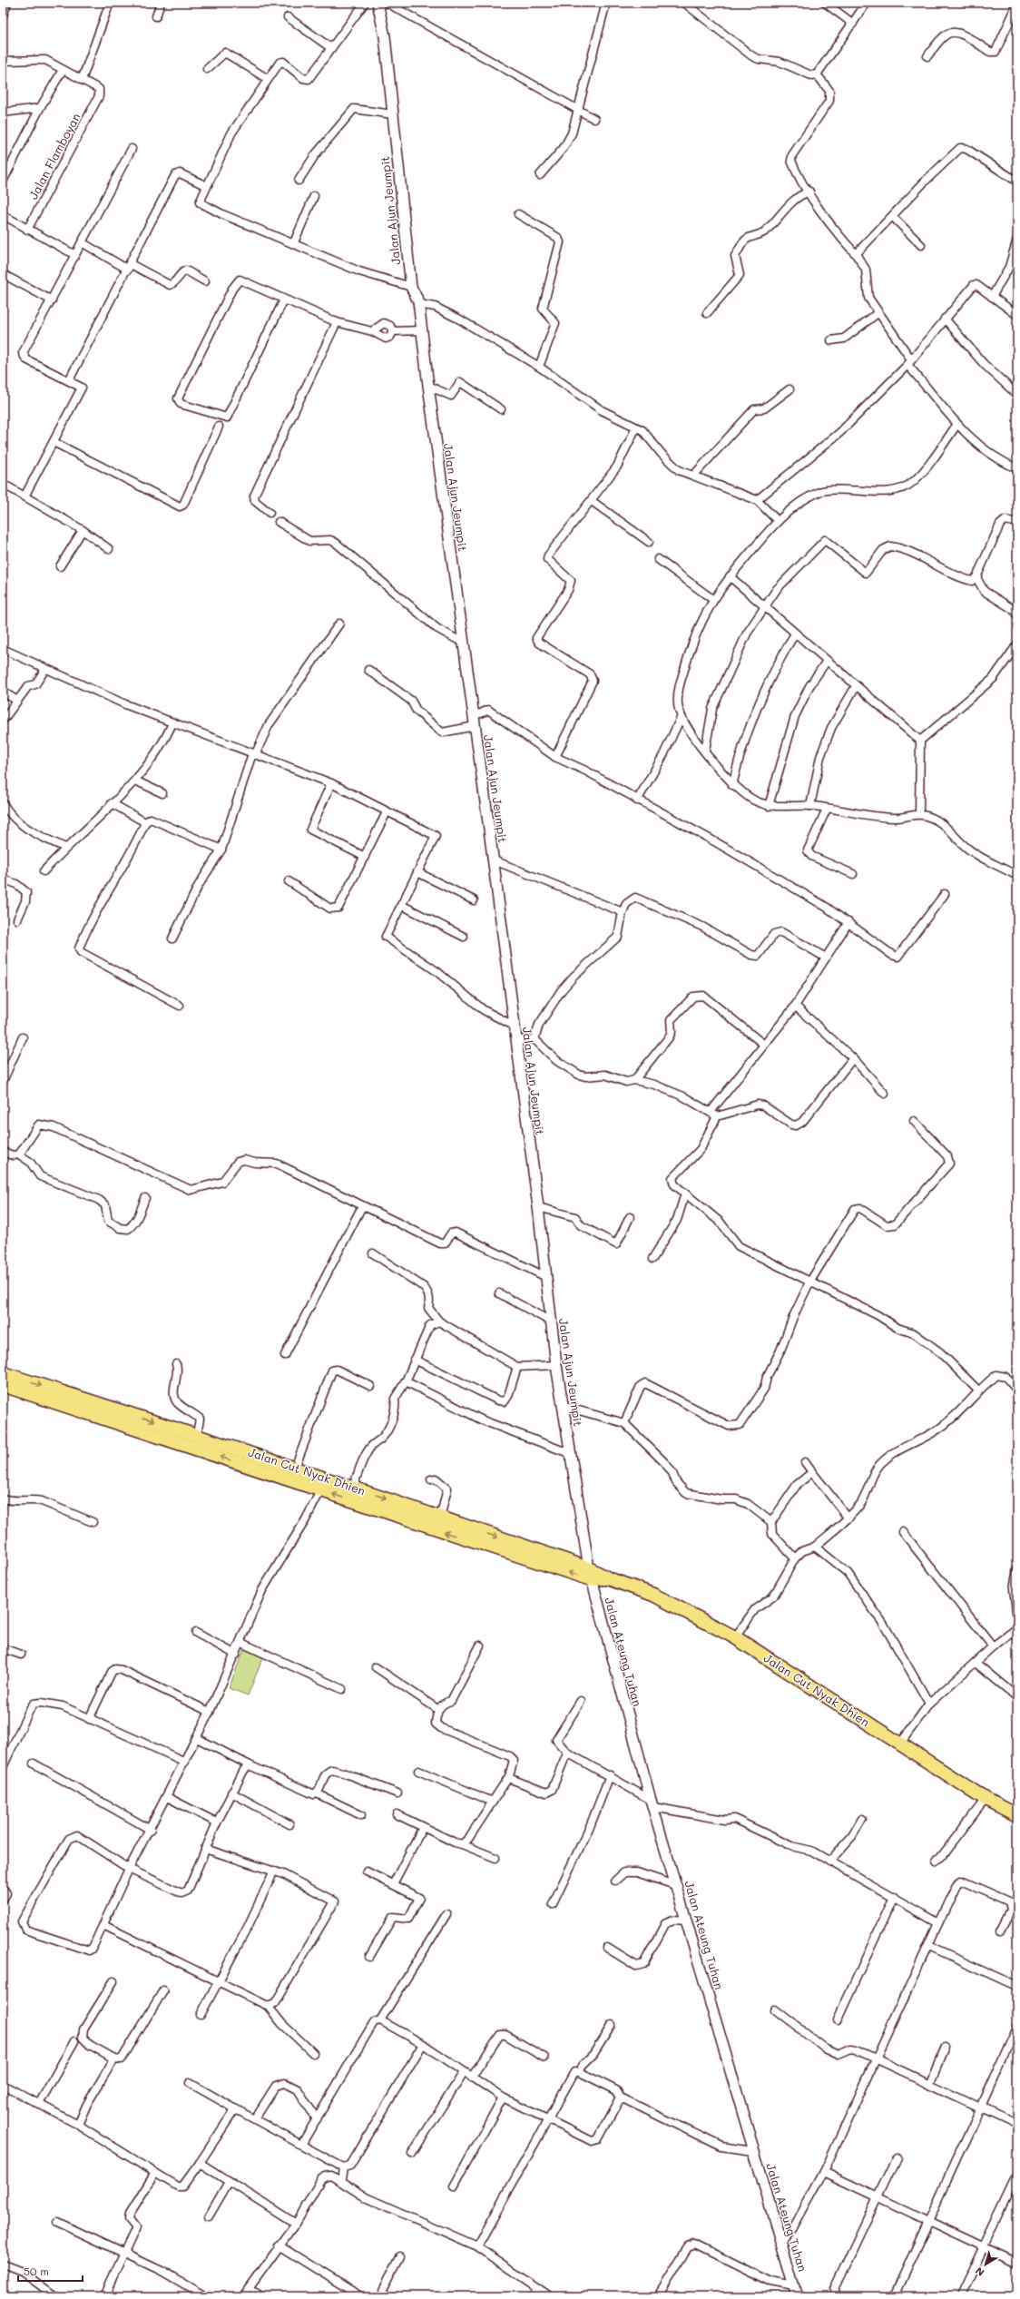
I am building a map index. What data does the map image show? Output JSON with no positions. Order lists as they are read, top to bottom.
{
  "streets": {
    "highway": ["Jalan Cut Nyak Dhien"],
    "street": ["Jalan Flamboyan", "Jalan Ajun Jeumpit", "Jalan Ateung Tuhan"]
  },
  "crossings": [
    ["Jalan Ajun Jeumpit", "Jalan Cut Nyak Dhien"],
    ["Jalan Ajun Jeumpit", "Jalan Ateung Tuhan"],
    ["Jalan Cut Nyak Dhien", "Jalan Ateung Tuhan"]
  ],
  "scale_bar": "50 m",
  "north": "bottom left"
}
